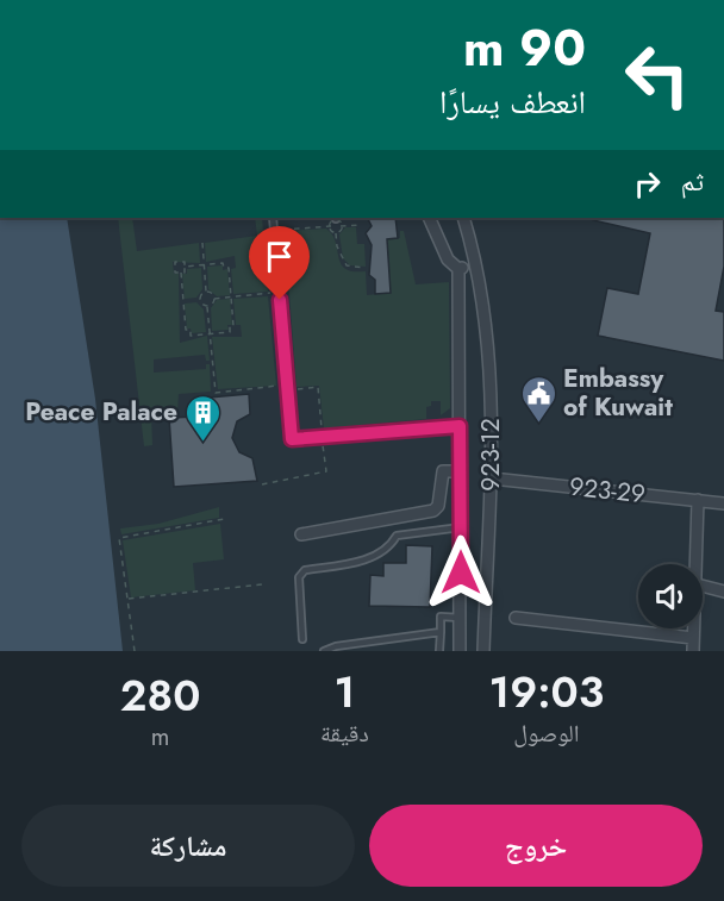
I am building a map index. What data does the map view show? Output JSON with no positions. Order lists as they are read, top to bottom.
{
  "streets": {
    "street": ["923-12", "923-29"]
  },
  "crossings": [
    ["923-12", "923-29"]
  ],
  "places": {
    "public building": ["Embassy of Kuwait"],
    "building": ["Peace Palace"]
  },
  "page": {
    "turn": ["90 m", "انعطف يسارًا"],
    "then": "ثم",
    "eta": [
      "19:03",
      "الوصول",
      "1",
      "دقيقة",
      "280",
      "m"
    ],
    "buttons": ["خروج", "مشاركة"]
  }
}
